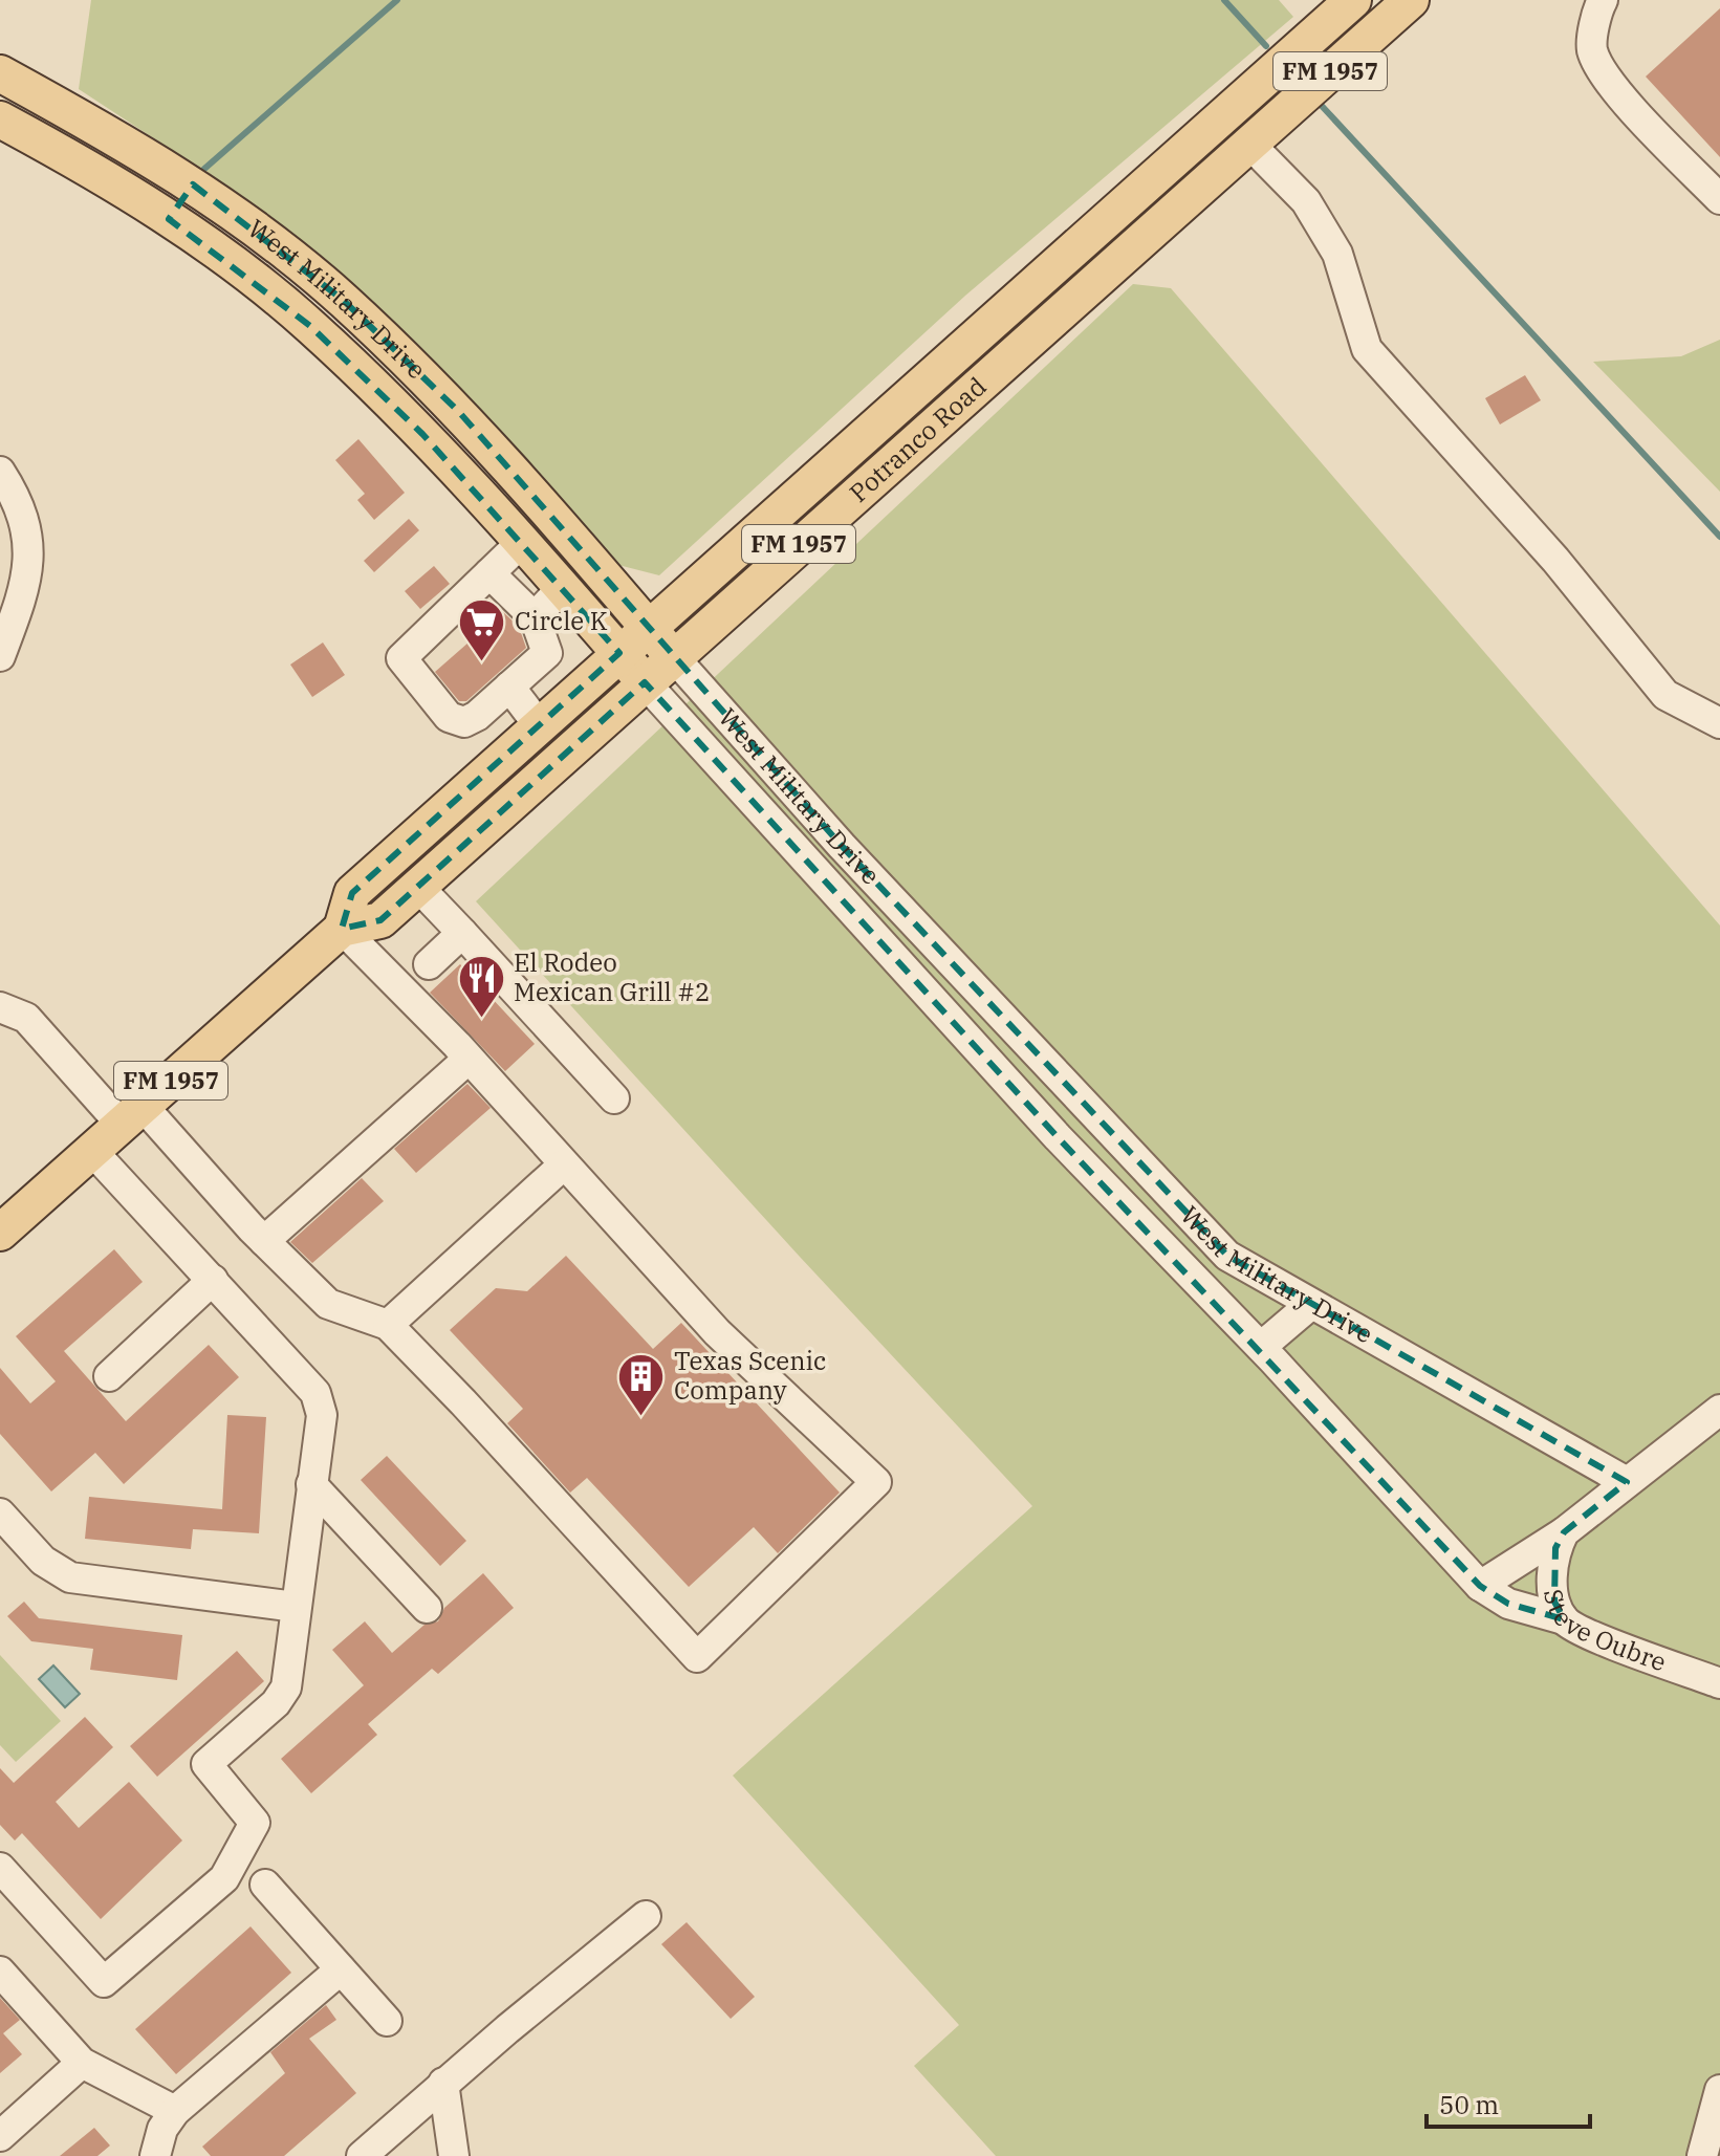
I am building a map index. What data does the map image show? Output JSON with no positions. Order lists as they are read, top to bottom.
{
  "streets": {
    "main road": ["FM 1957", "West Military Drive", "Potranco Road"],
    "street": ["Steve Oubre"]
  },
  "crossings": [
    ["West Military Drive", "Potranco Road"],
    ["West Military Drive", "Steve Oubre"]
  ],
  "places": {
    "supermarket": ["Circle K"],
    "restaurant": ["El Rodeo Mexican Grill #2"],
    "building": ["Texas Scenic Company"]
  },
  "scale_bar": "50 m"
}
